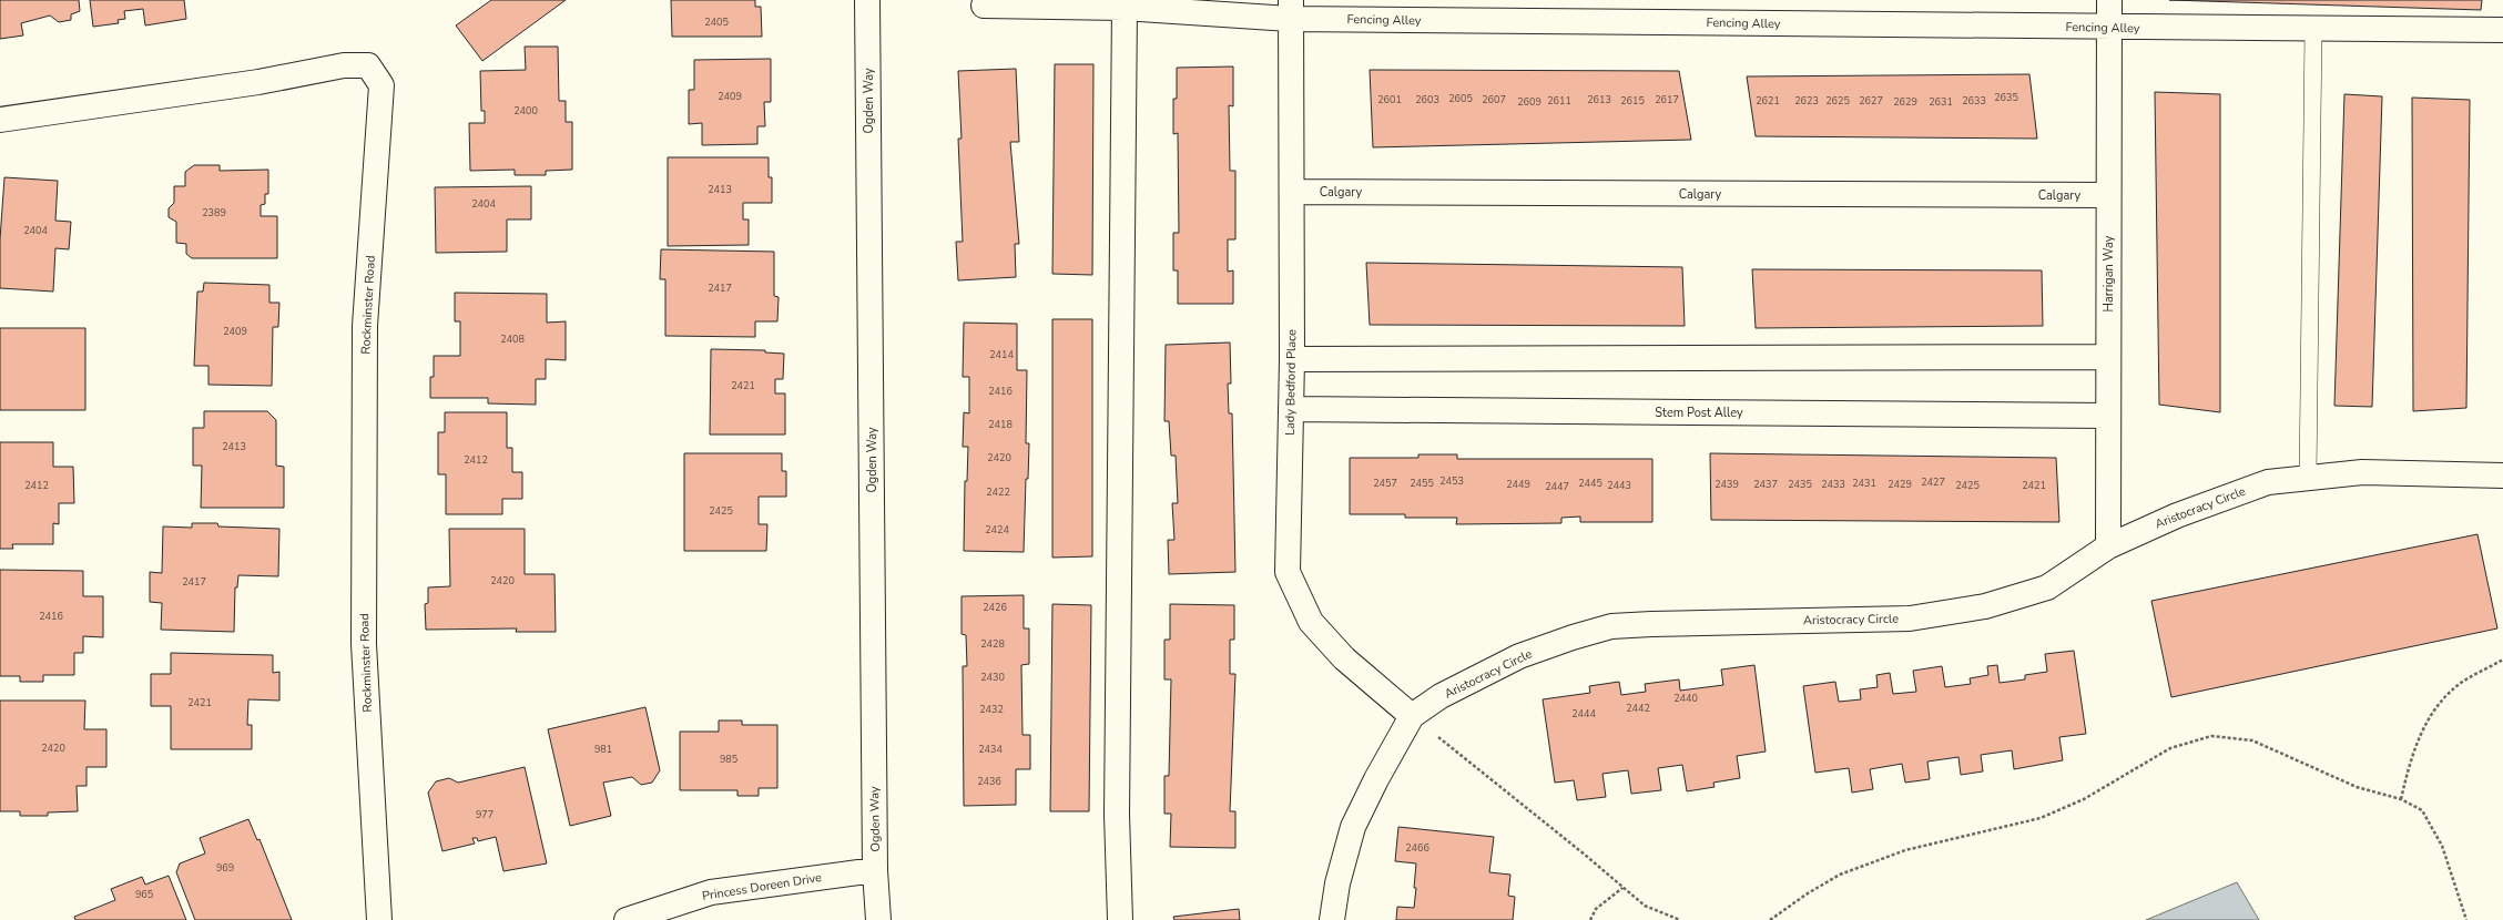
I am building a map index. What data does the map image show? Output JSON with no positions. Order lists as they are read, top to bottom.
{
  "streets": {
    "street": [
      "Fencing Alley",
      "Ogden Way",
      "Calgary",
      "Harrigan Way",
      "Rockminster Road",
      "Lady Bedford Place",
      "Stem Post Alley",
      "Aristocracy Circle",
      "Princess Doreen Drive"
    ]
  },
  "crossings": [
    ["Fencing Alley", "Harrigan Way"],
    ["Fencing Alley", "Lady Bedford Place"],
    ["Ogden Way", "Princess Doreen Drive"],
    ["Calgary", "Harrigan Way"],
    ["Calgary", "Lady Bedford Place"],
    ["Harrigan Way", "Stem Post Alley"],
    ["Harrigan Way", "Aristocracy Circle"],
    ["Lady Bedford Place", "Stem Post Alley"],
    ["Lady Bedford Place", "Aristocracy Circle"]
  ],
  "house_numbers": [
    "2405",
    "2409",
    "2635",
    "2605",
    "2601",
    "2603",
    "2607",
    "2613",
    "2617",
    "2611",
    "2615",
    "2621",
    "2623",
    "2625",
    "2627",
    "2633",
    "2609",
    "2629",
    "2631",
    "2400",
    "2413",
    "2404",
    "2389",
    "2404",
    "2417",
    "2409",
    "2408",
    "2414",
    "2421",
    "2416",
    "2418",
    "2413",
    "2420",
    "2412",
    "2453",
    "2427",
    "2457",
    "2455",
    "2445",
    "2431",
    "2449",
    "2439",
    "2437",
    "2435",
    "2433",
    "2429",
    "2412",
    "2443",
    "2425",
    "2421",
    "2447",
    "2422",
    "2425",
    "2424",
    "2420",
    "2417",
    "2426",
    "2416",
    "2428",
    "2430",
    "2440",
    "2421",
    "2442",
    "2432",
    "2444",
    "2420",
    "981",
    "2434",
    "985",
    "2436",
    "977",
    "2466",
    "969",
    "965"
  ]
}
